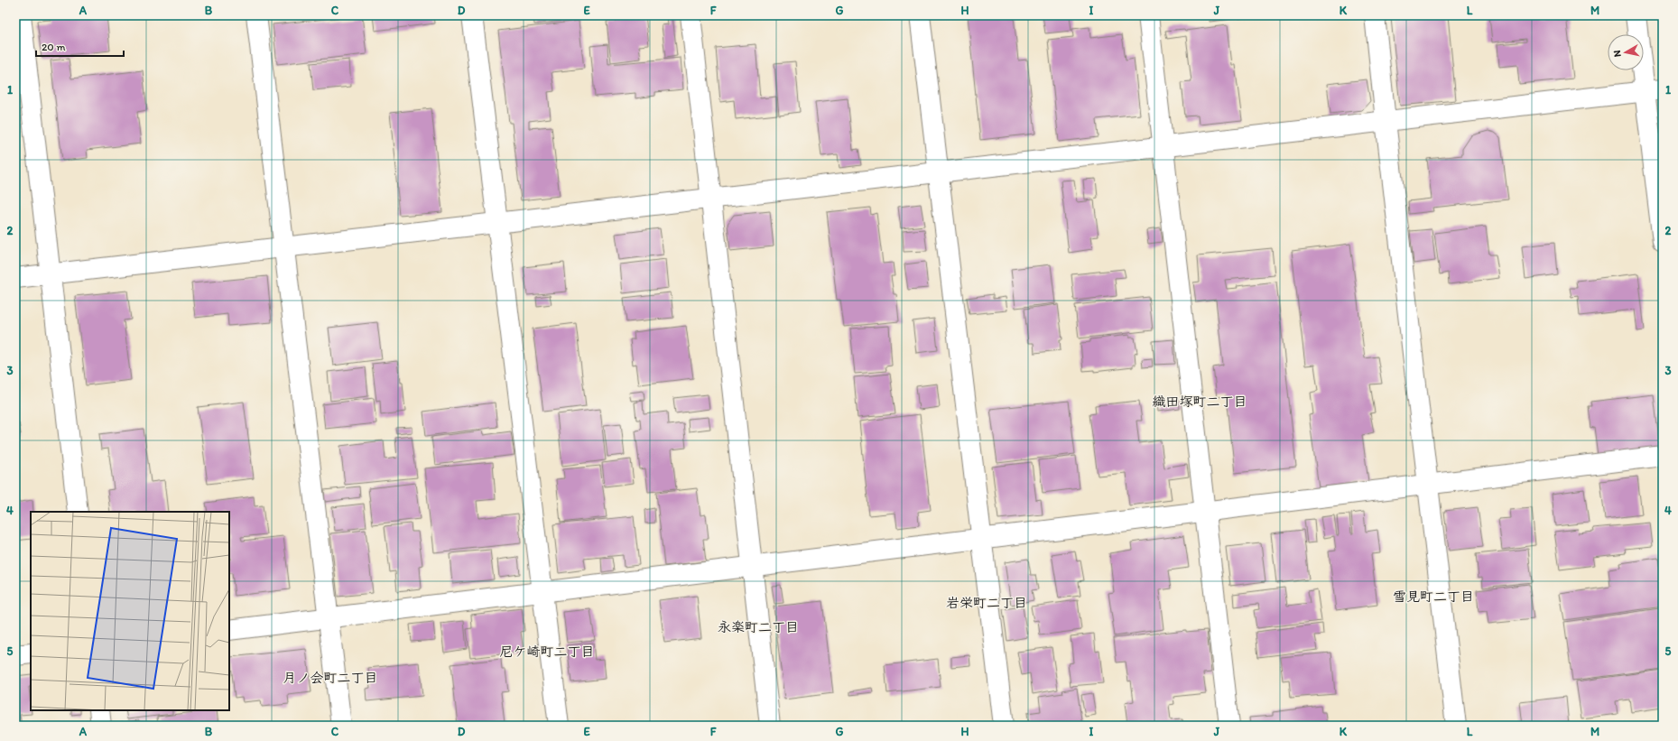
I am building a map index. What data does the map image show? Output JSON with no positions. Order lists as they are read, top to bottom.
{
  "districts": [
    "織田塚町二丁目",
    "雪見町二丁目",
    "岩栄町二丁目",
    "永楽町二丁目",
    "尼ケ崎町二丁目",
    "月ノ会町二丁目"
  ],
  "scale_bar": "20 m",
  "north": "left",
  "grid": {
    "columns": [
      "A",
      "B",
      "C",
      "D",
      "E",
      "F",
      "G",
      "H",
      "I",
      "J",
      "K",
      "L",
      "M"
    ],
    "rows": [
      "1",
      "2",
      "3",
      "4",
      "5"
    ]
  }
}
